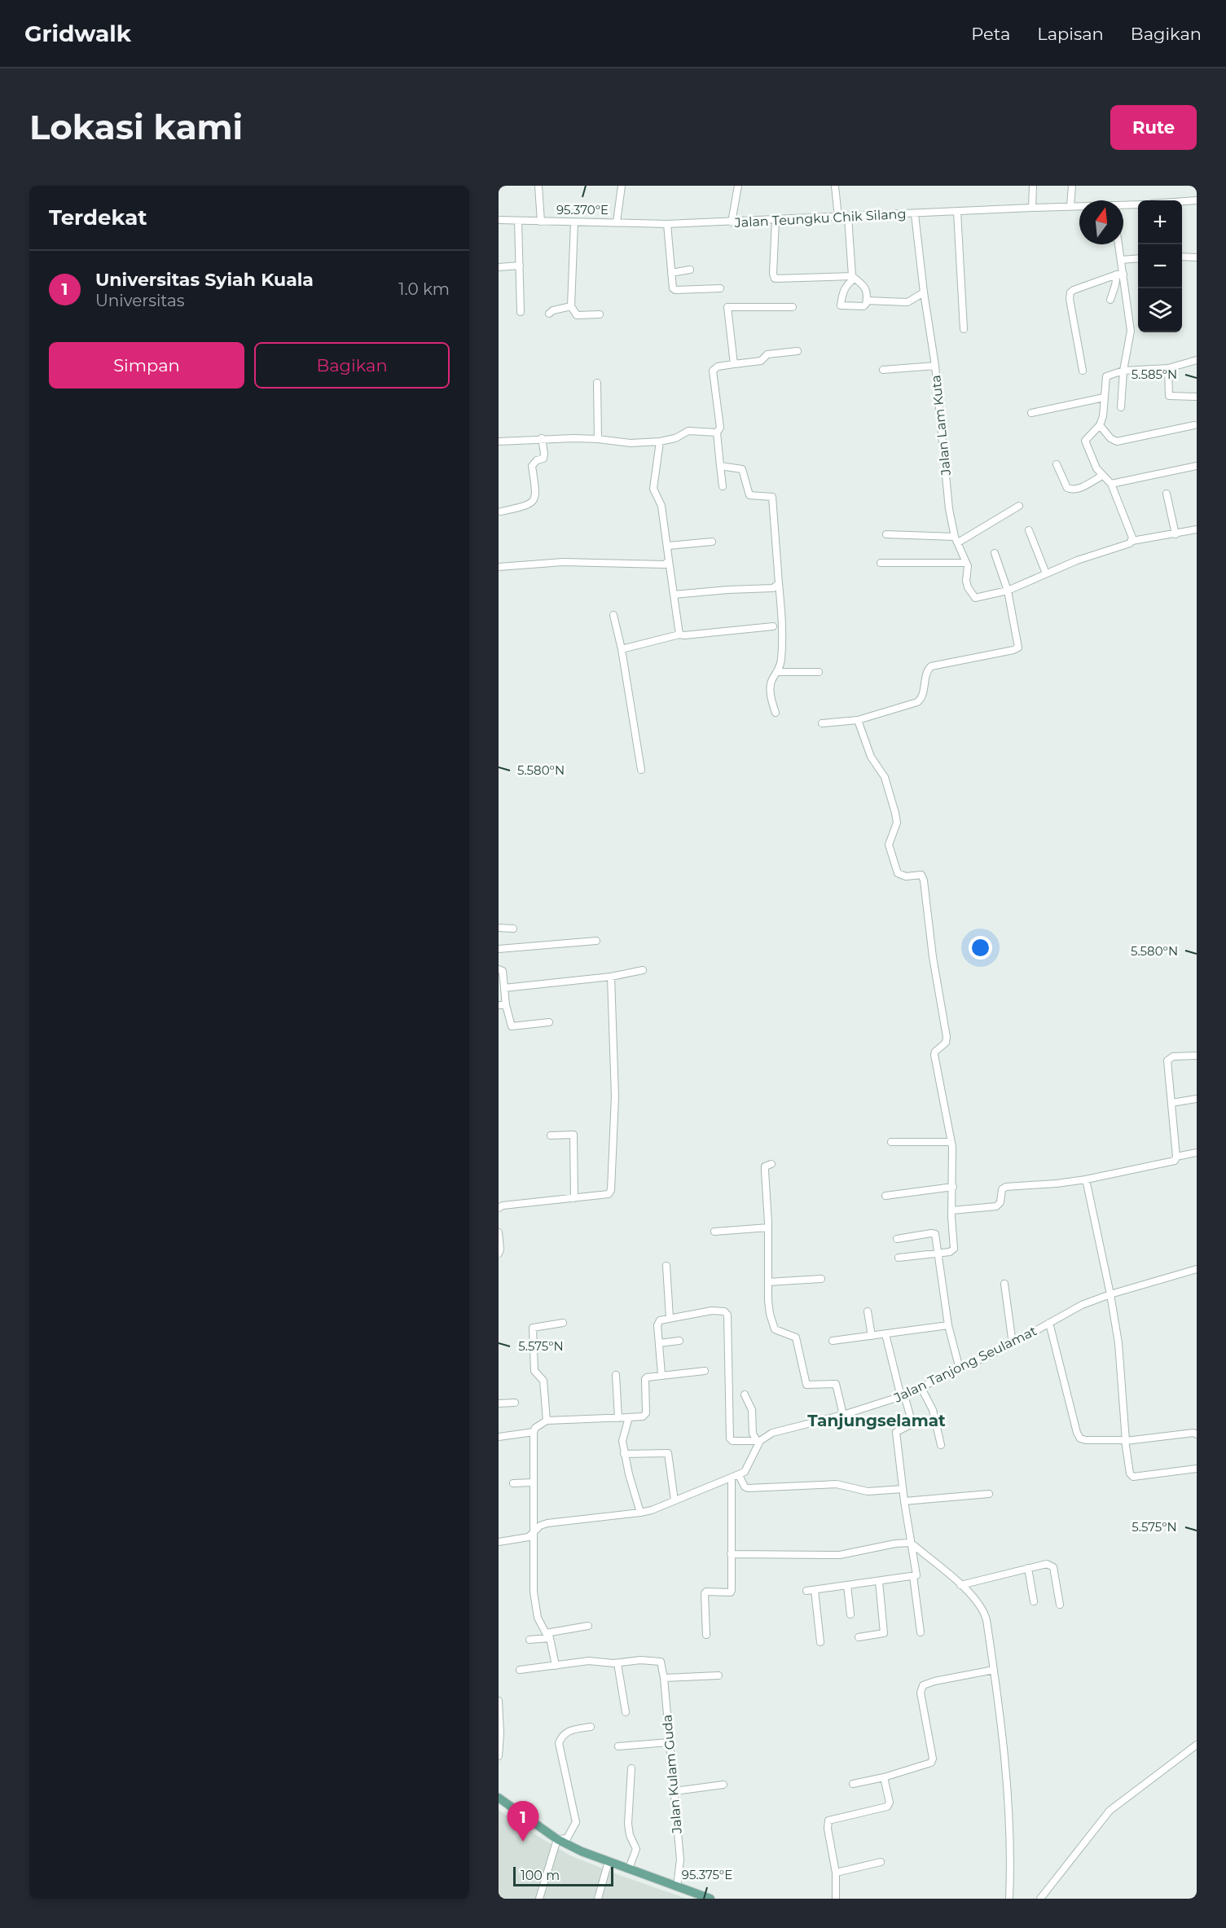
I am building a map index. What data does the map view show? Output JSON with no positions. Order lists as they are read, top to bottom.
{
  "streets": {
    "street": [
      "Jalan Teungku Chik Silang",
      "Jalan Lam Kuta",
      "Jalan Tanjong Seulamat",
      "Jalan Kulam Guda"
    ]
  },
  "crossings": [
    ["Jalan Teungku Chik Silang", "Jalan Lam Kuta"]
  ],
  "districts": ["Tanjungselamat"],
  "scale_bar": "100 m",
  "north": "top",
  "page": {
    "header": "Gridwalk",
    "nav": ["Peta", "Lapisan", "Bagikan"],
    "buttons": [
      "Rute",
      ["Simpan", "Bagikan"]
    ],
    "title": "Lokasi kami",
    "heading": "Terdekat",
    "map_buttons": ["+", "−"],
    "list": [
      {
        "mark": "1",
        "name": "Universitas Syiah Kuala",
        "note": "Universitas",
        "value": "1.0 km"
      }
    ],
    "pins": "1",
    "scale": "100 m"
  },
  "coordinates": [
    "95.370°E",
    "5.585°N",
    "5.580°N",
    "5.575°N",
    "95.375°E"
  ]
}
